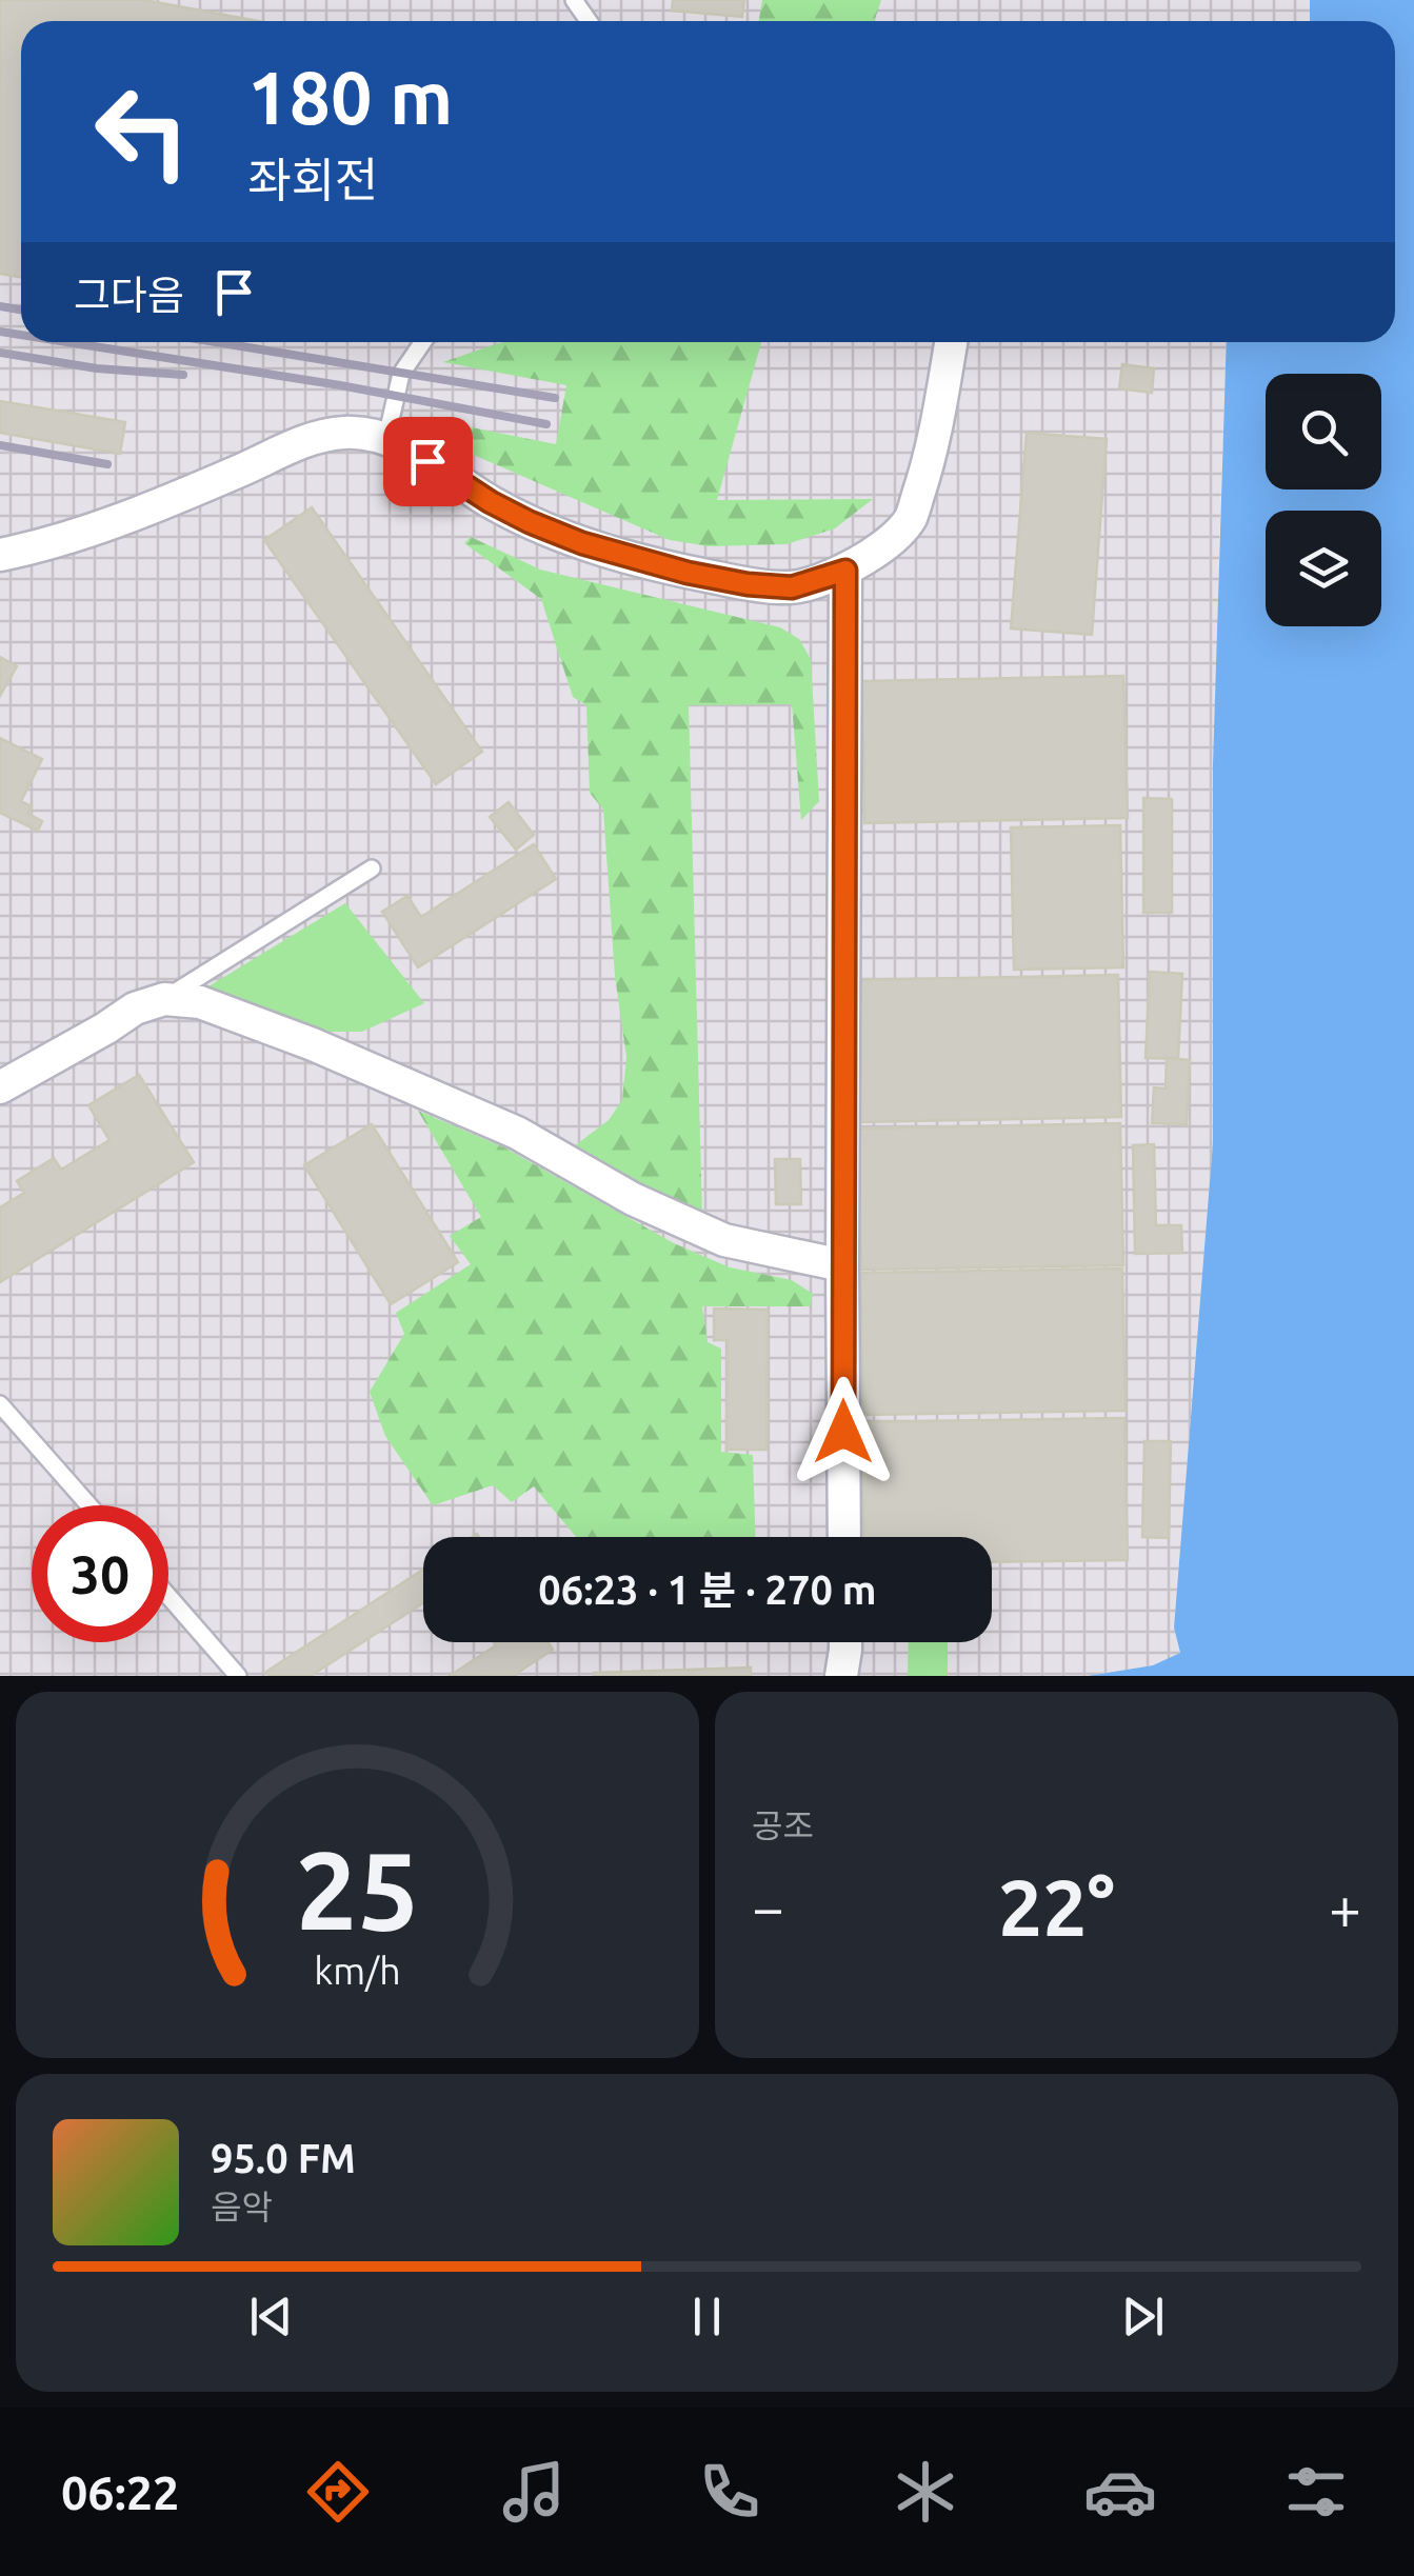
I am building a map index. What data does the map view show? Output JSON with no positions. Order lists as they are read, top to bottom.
{
  "page": {
    "turn": ["180 m", "좌회전"],
    "then": "그다음",
    "limit": "30",
    "trip": "06:23 · 1 분 · 270 m",
    "tile": "공조",
    "heat": ["−", "22°", "+"],
    "song": ["95.0 FM", "음악"],
    "tabs": "06:22",
    "gauge": ["25", "km/h"]
  }
}
